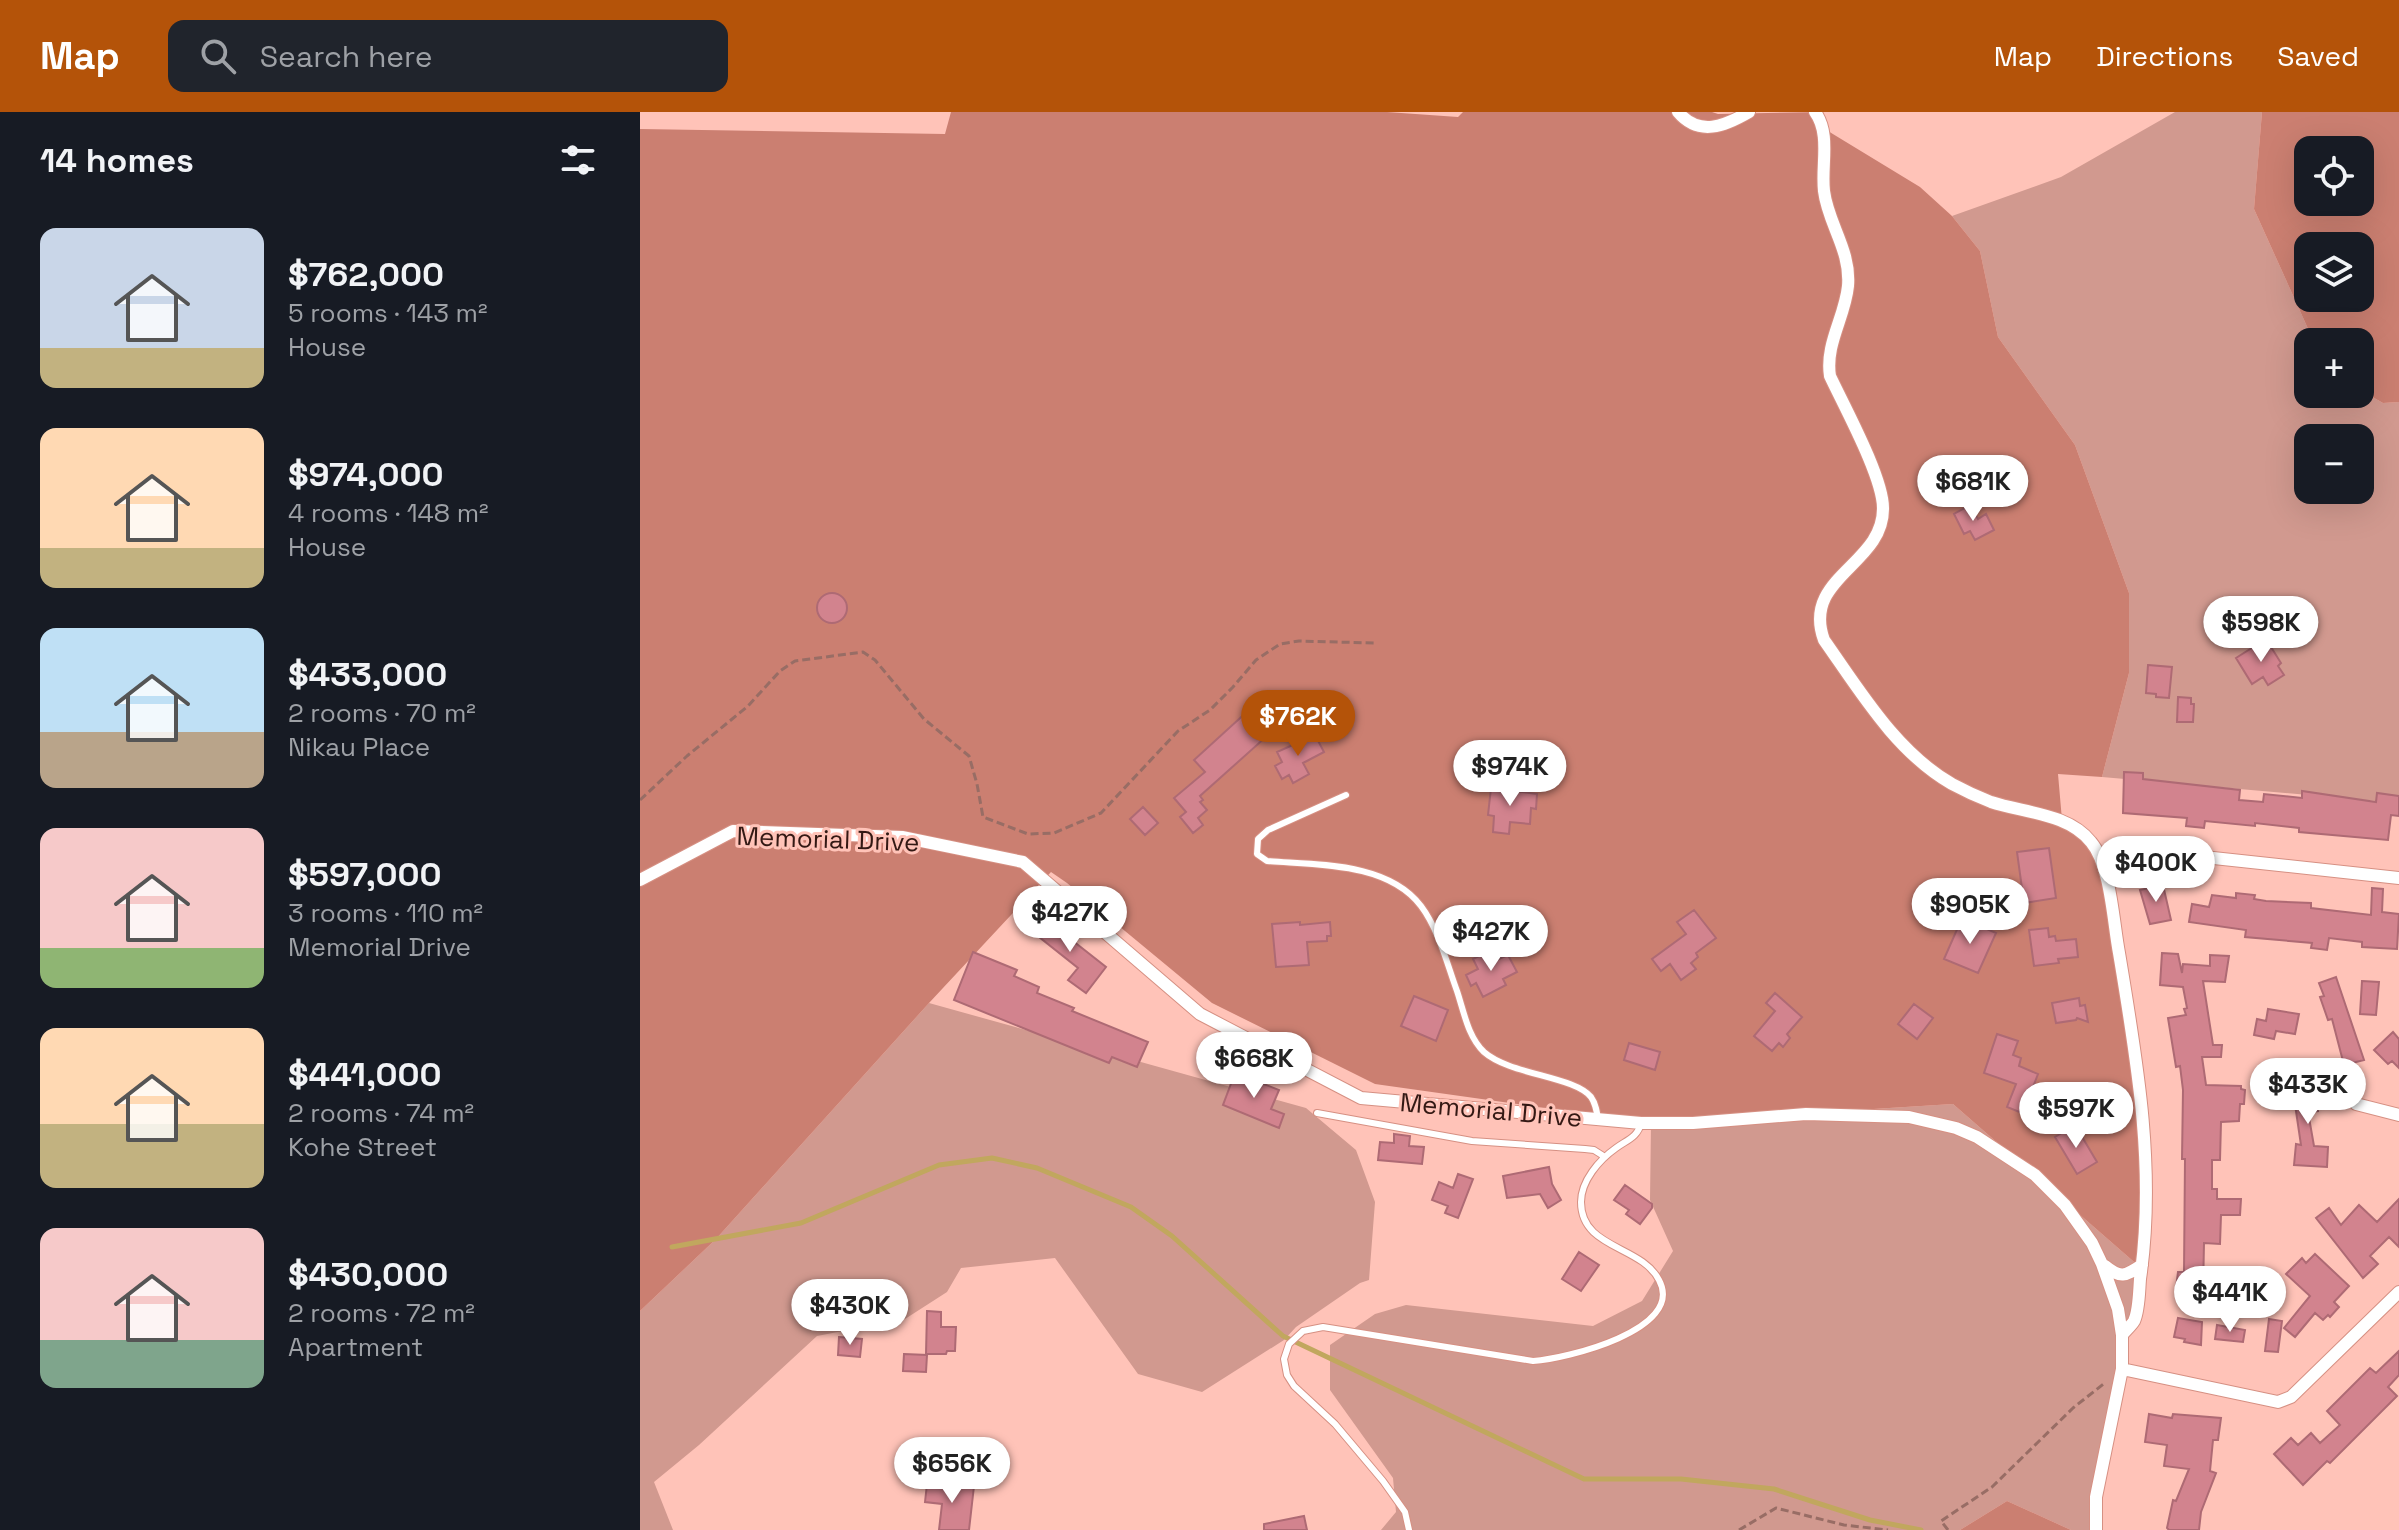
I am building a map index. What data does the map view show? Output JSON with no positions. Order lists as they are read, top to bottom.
{
  "streets": {
    "street": ["Memorial Drive"]
  },
  "page": {
    "header": "Map",
    "search": "Search here",
    "nav": ["Map", "Directions", "Saved"],
    "heading": "14 homes",
    "map_buttons": ["+", "−"],
    "list": [
      {
        "name": "$762,000",
        "note": "5 rooms · 143 m² · House"
      },
      {
        "name": "$974,000",
        "note": "4 rooms · 148 m² · House"
      },
      {
        "name": "$433,000",
        "note": "2 rooms · 70 m² · Nikau Place"
      },
      {
        "name": "$597,000",
        "note": "3 rooms · 110 m² · Memorial Drive"
      },
      {
        "name": "$441,000",
        "note": "2 rooms · 74 m² · Kohe Street"
      },
      {
        "name": "$430,000",
        "note": "2 rooms · 72 m² · Apartment"
      }
    ],
    "price": [
      "$681K",
      "$598K",
      "$762K",
      "$974K",
      "$400K",
      "$905K",
      "$427K",
      "$427K",
      "$668K",
      "$433K",
      "$597K",
      "$441K",
      "$430K",
      "$656K"
    ]
  }
}
